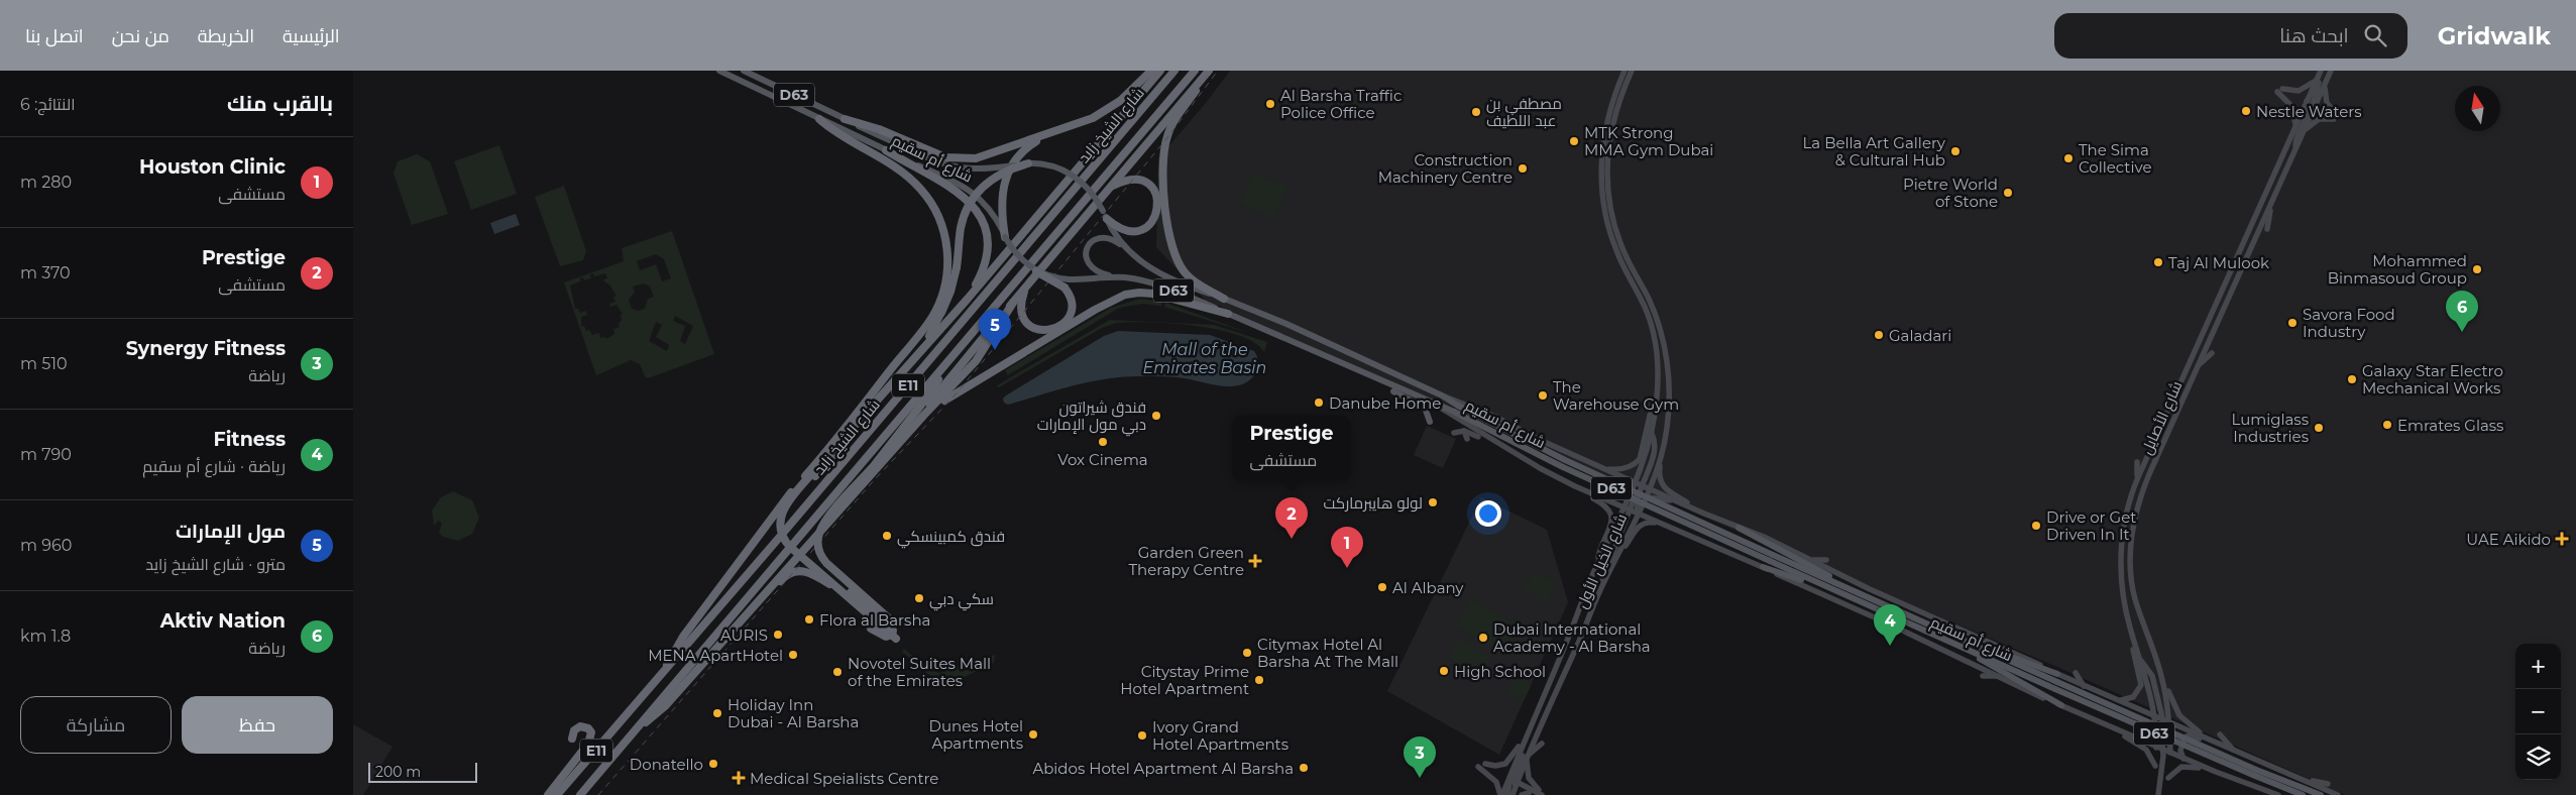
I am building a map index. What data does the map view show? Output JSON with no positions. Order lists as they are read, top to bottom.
{
  "streets": {
    "highway": ["شارع الشيخ زايد", "E11"],
    "main road": [
      "D63",
      "شارع أم سقيم",
      "شارع الأصايل",
      "شارع الخيل الأول"
    ]
  },
  "water": ["Mall of the Emirates Basin"],
  "places": {
    "other": [
      "Al Barsha Traffic Police Office",
      "Nestle Waters",
      "مصطفي بن عبد اللطيف",
      "MTK Strong MMA Gym Dubai",
      "La Bella Art Gallery & Cultural Hub",
      "The Sima Collective",
      "Construction Machinery Centre",
      "Pietre World of Stone",
      "Taj Al Mulook",
      "Mohammed Binmasoud Group",
      "Savora Food Industry",
      "Galadari",
      "Galaxy Star Electro Mechanical Works",
      "The Warehouse Gym",
      "Danube Home",
      "فندق شيراتون دبي مول الإمارات",
      "Emrates Glass",
      "Lumiglass Industries",
      "Vox Cinema",
      "لولو هايبرماركت",
      "Drive or Get Driven In It",
      "فندق كمبينسكي",
      "Al Albany",
      "سكي دبي",
      "Flora al Barsha",
      "AURIS",
      "Dubai International Academy - Al Barsha",
      "Citymax Hotel Al Barsha At The Mall",
      "MENA ApartHotel",
      "High School",
      "Novotel Suites Mall of the Emirates",
      "Citystay Prime Hotel Apartment",
      "Holiday Inn Dubai - Al Barsha",
      "Dunes Hotel Apartments",
      "Ivory Grand Hotel Apartments",
      "Donatello",
      "Abidos Hotel Apartment Al Barsha"
    ],
    "health": ["UAE Aikido", "Garden Green Therapy Centre", "Medical Speialists Centre"]
  },
  "scale_bar": "200 m",
  "north": "top",
  "page": {
    "header": "Gridwalk",
    "search": "ابحث هنا",
    "nav": [
      "الرئيسية",
      "الخريطة",
      "من نحن",
      "اتصل بنا"
    ],
    "heading": ["بالقرب منك", "النتائج: 6"],
    "list": [
      {
        "mark": "1",
        "name": "Houston Clinic",
        "note": "مستشفى",
        "value": "280 m"
      },
      {
        "mark": "2",
        "name": "Prestige",
        "note": "مستشفى",
        "value": "370 m"
      },
      {
        "mark": "3",
        "name": "Synergy Fitness",
        "note": "رياضة",
        "value": "510 m"
      },
      {
        "mark": "4",
        "name": "Fitness",
        "note": "رياضة · شارع أم سقيم",
        "value": "790 m"
      },
      {
        "mark": "5",
        "name": "مول الإمارات",
        "note": "مترو · شارع الشيخ زايد",
        "value": "960 m"
      },
      {
        "mark": "6",
        "name": "Aktiv Nation",
        "note": "رياضة",
        "value": "1.8 km"
      }
    ],
    "pins": [
      "6",
      "5",
      "2",
      "1",
      "4",
      "3"
    ],
    "popup": ["Prestige", "مستشفى"],
    "map_buttons": ["+", "−"],
    "buttons": ["حفظ", "مشاركة"],
    "scale": "200 m"
  }
}
